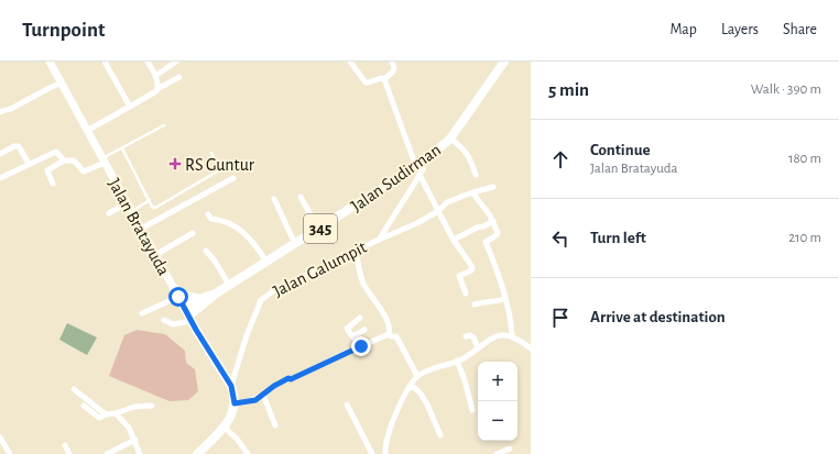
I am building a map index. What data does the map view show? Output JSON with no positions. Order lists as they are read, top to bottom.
{
  "streets": {
    "main road": ["Jalan Sudirman", "Jalan Bratayuda", "345"],
    "street": ["Jalan Galumpit"]
  },
  "crossings": [
    ["Jalan Sudirman", "345"],
    ["Jalan Sudirman", "Jalan Galumpit"],
    ["Jalan Bratayuda", "345"],
    ["Jalan Bratayuda", "Jalan Galumpit"]
  ],
  "places": {
    "health": ["RS Guntur"]
  },
  "page": {
    "header": "Turnpoint",
    "nav": ["Map", "Layers", "Share"],
    "heading": ["5 min", "Walk · 390 m"],
    "list": [
      ["Continue", "Jalan Bratayuda", "180 m"],
      ["Turn left", "210 m"],
      "Arrive at destination"
    ],
    "map_buttons": ["+", "−"]
  }
}
